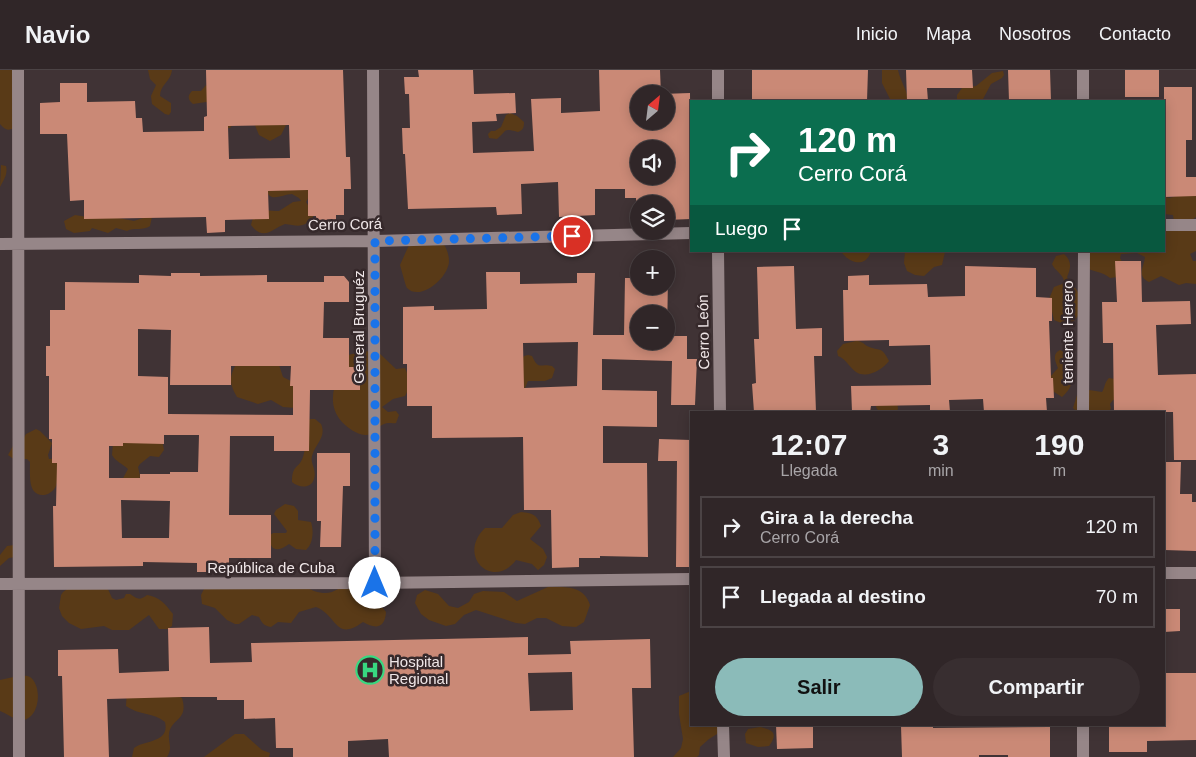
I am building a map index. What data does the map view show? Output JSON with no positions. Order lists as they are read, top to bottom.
{
  "streets": {
    "street": [
      "Cerro Corá",
      "General Bruguéz",
      "Cerro León",
      "teniente Herero",
      "República de Cuba"
    ]
  },
  "crossings": [
    ["Cerro Corá", "General Bruguéz"],
    ["General Bruguéz", "República de Cuba"]
  ],
  "places": {
    "hospital": ["Hospital Regional"]
  },
  "north": "top right",
  "page": {
    "header": "Navio",
    "nav": [
      "Inicio",
      "Mapa",
      "Nosotros",
      "Contacto"
    ],
    "map_buttons": ["+", "−"],
    "turn": ["120 m", "Cerro Corá"],
    "then": "Luego",
    "eta": [
      "12:07",
      "Llegada",
      "3",
      "min",
      "190",
      "m"
    ],
    "list": [
      {
        "name": "Gira a la derecha",
        "note": "Cerro Corá",
        "value": "120 m"
      },
      {
        "name": "Llegada al destino",
        "value": "70 m"
      }
    ],
    "buttons": ["Salir", "Compartir"]
  }
}
